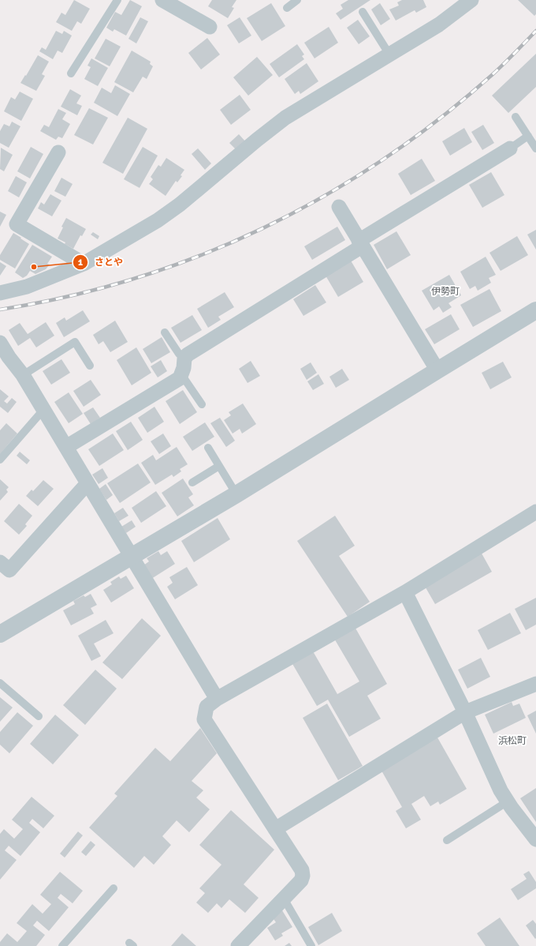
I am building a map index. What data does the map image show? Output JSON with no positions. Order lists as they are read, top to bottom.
{
  "districts": ["伊勢町", "浜松町"],
  "places": ["さとや"]
}
